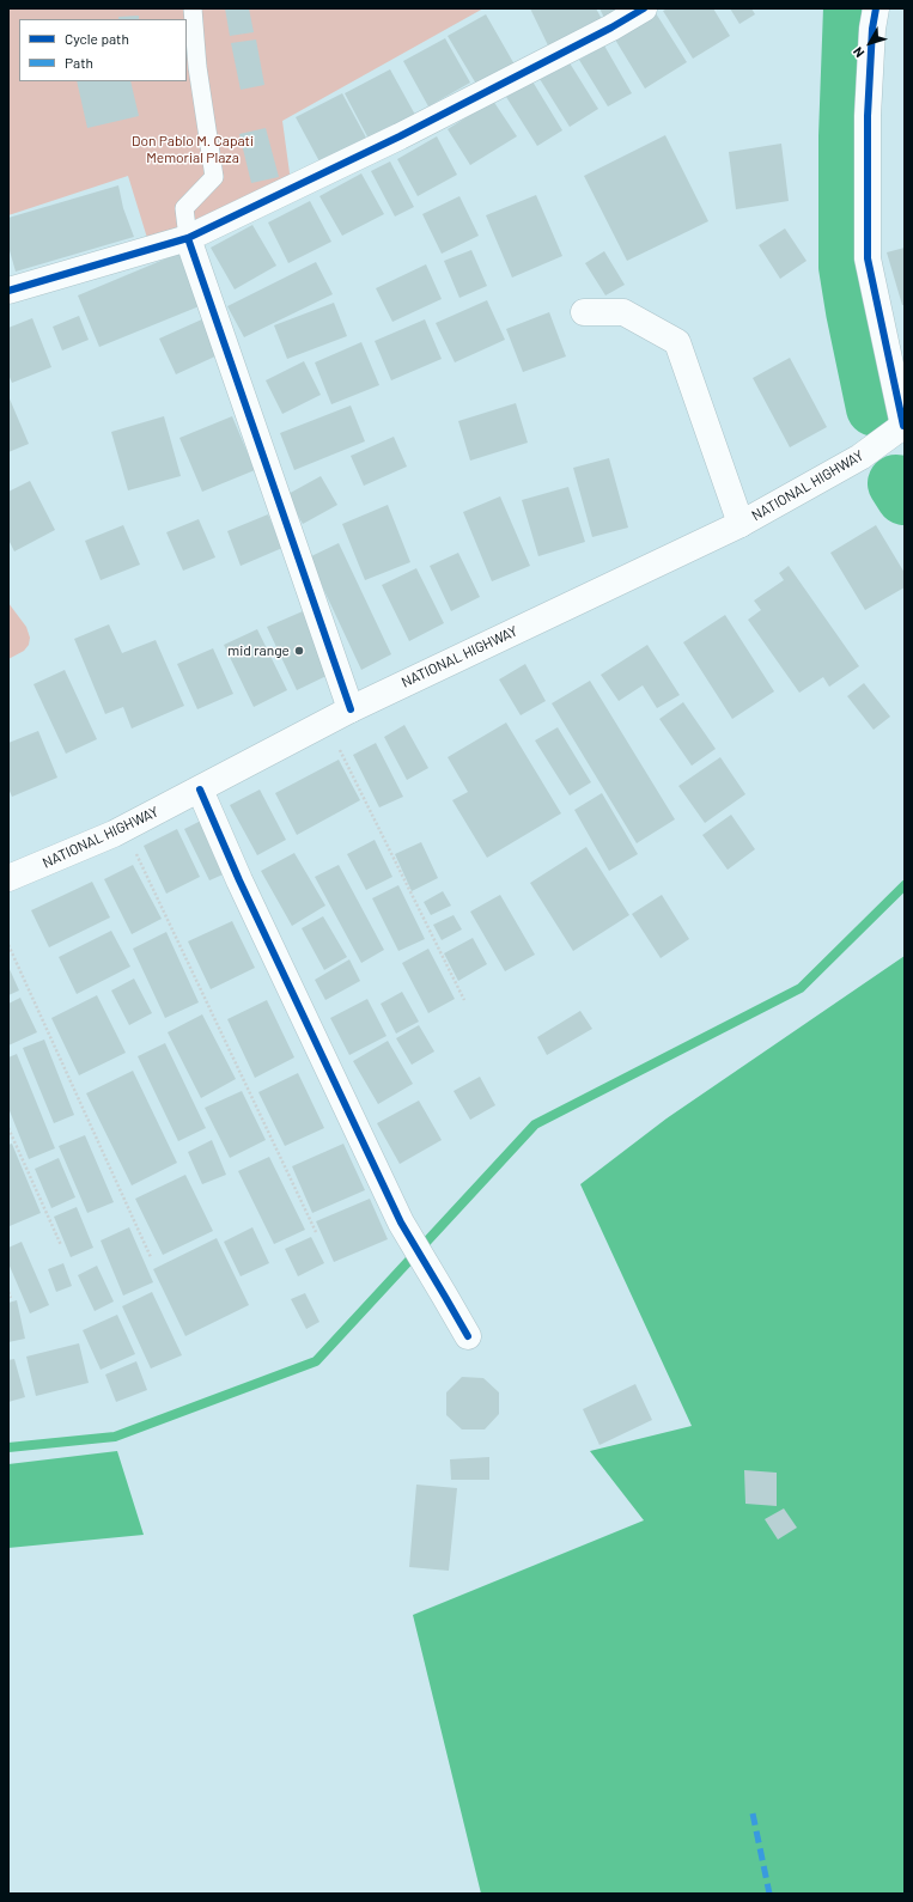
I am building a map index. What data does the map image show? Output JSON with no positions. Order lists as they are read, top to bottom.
{
  "streets": {
    "street": ["NATIONAL HIGHWAY"]
  },
  "parks": ["Don Pablo M. Capati Memorial Plaza"],
  "places": ["mid range"],
  "legend": ["Cycle path", "Path"],
  "north": "bottom left"
}
